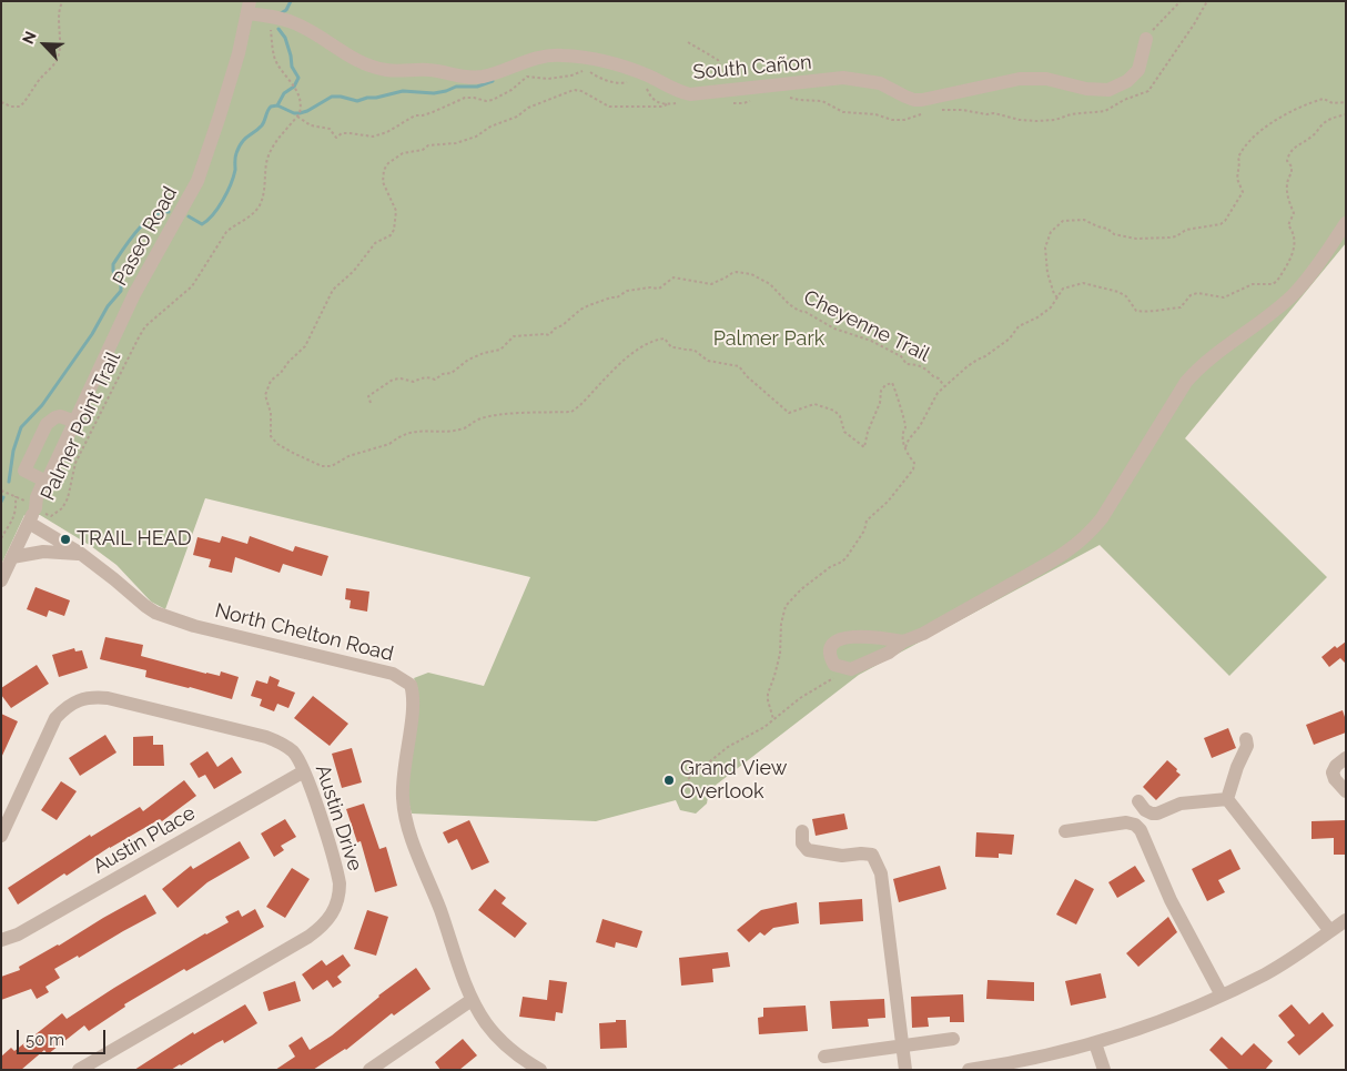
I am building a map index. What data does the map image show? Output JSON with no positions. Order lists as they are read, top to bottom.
{
  "streets": {
    "street": [
      "South Cañon",
      "Paseo Road",
      "North Chelton Road",
      "Austin Drive",
      "Austin Place"
    ],
    "path": ["Cheyenne Trail", "Palmer Point Trail"]
  },
  "crossings": [
    ["South Cañon", "Paseo Road"],
    ["Paseo Road", "Palmer Point Trail"],
    ["Paseo Road", "North Chelton Road"],
    ["Austin Drive", "Austin Place"]
  ],
  "parks": ["Palmer Park"],
  "places": ["TRAIL HEAD", "Grand View Overlook"],
  "scale_bar": "50 m",
  "north": "top left"
}
